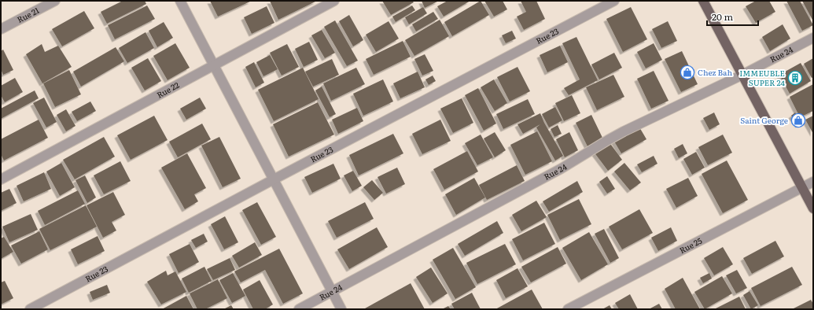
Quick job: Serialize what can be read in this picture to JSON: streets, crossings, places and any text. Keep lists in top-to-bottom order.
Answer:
{
  "streets": {
    "street": [
      "Rue 21",
      "Rue 23",
      "Rue 24",
      "Rue 22",
      "Rue 25"
    ]
  },
  "places": {
    "shop": ["Chez Bah", "Saint George"],
    "building": ["IMMEUBLE SUPER 24"]
  },
  "scale_bar": "20 m"
}
